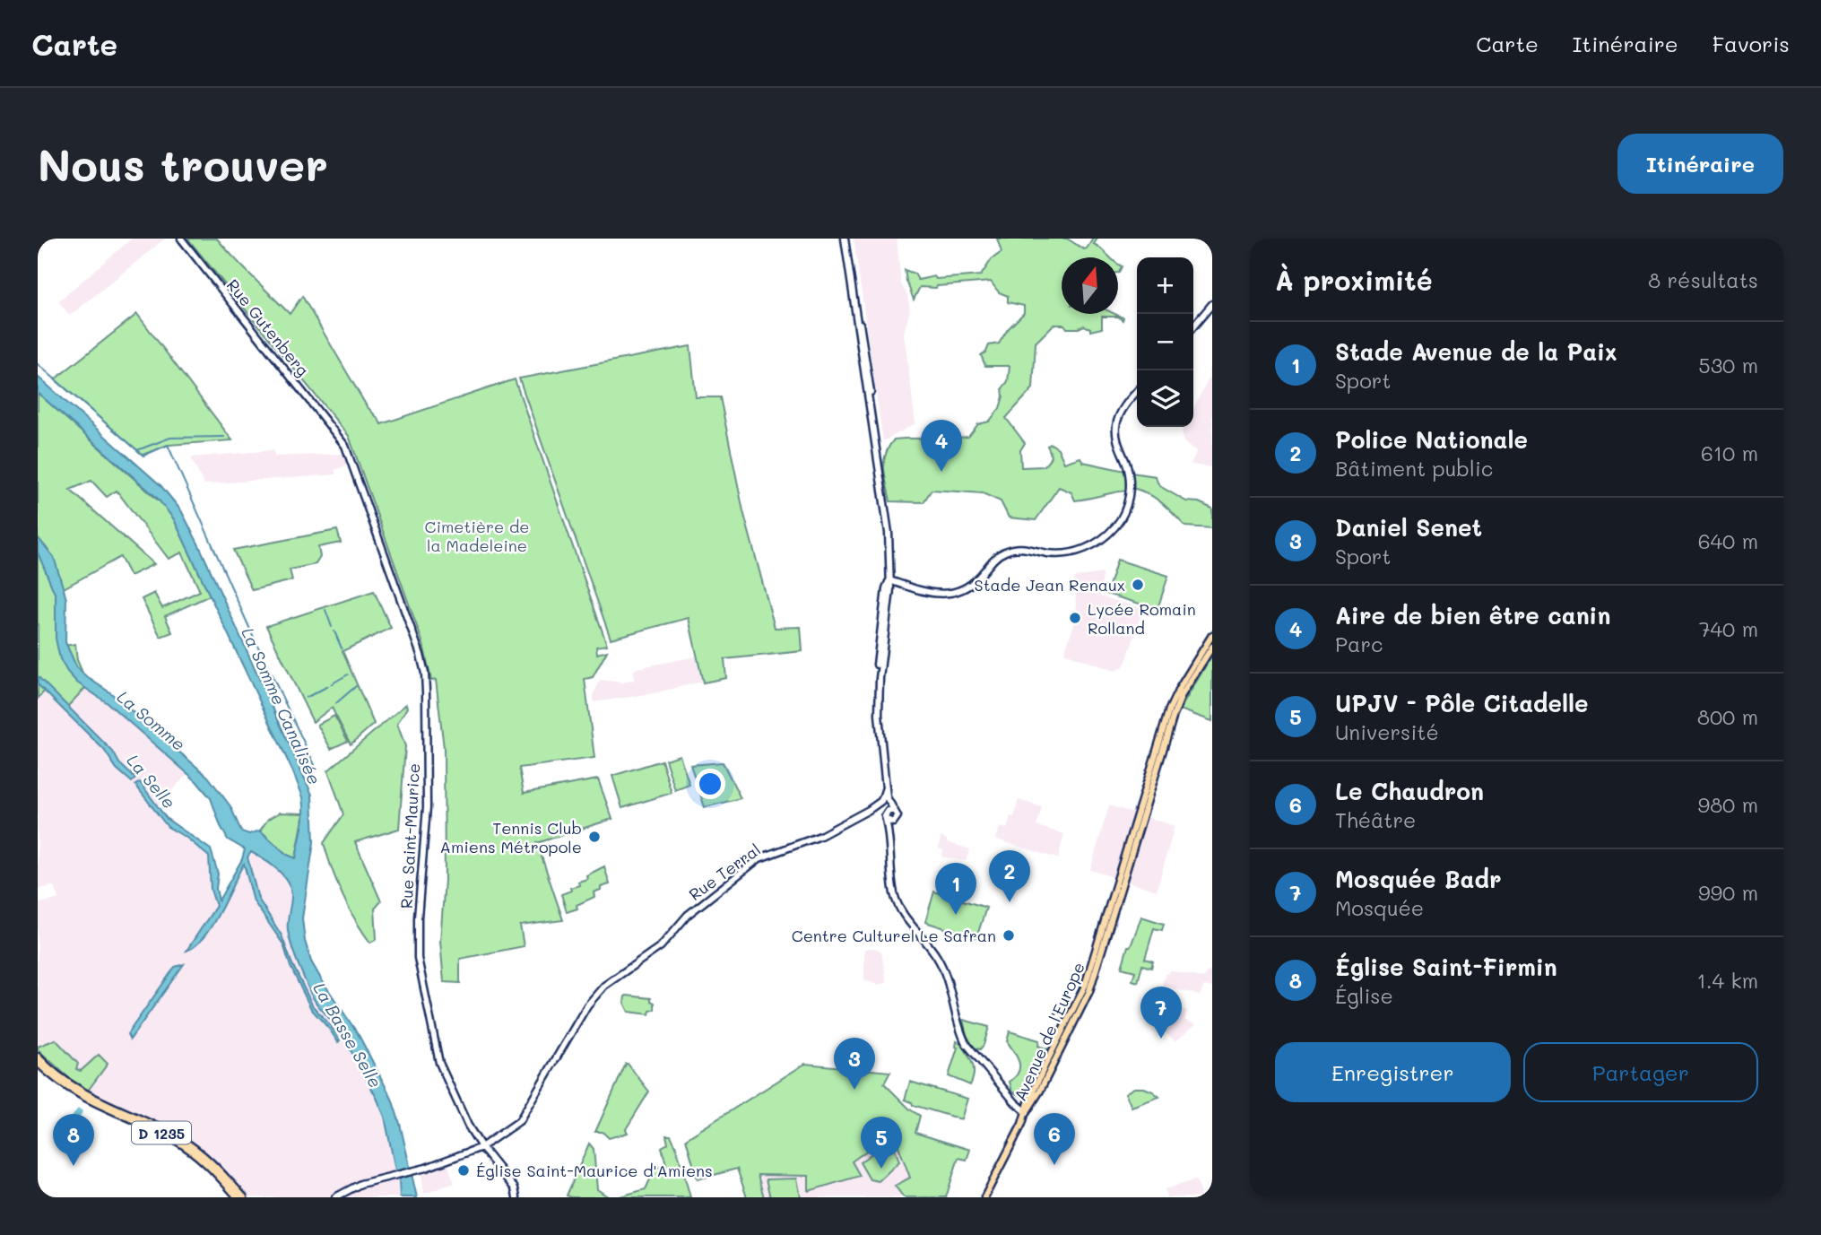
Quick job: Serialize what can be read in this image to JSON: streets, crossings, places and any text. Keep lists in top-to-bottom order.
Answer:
{
  "streets": {
    "main road": ["Avenue de l'Europe", "D 1235"],
    "street": ["Rue Gutenberg", "Rue Saint-Maurice", "Rue Terral"]
  },
  "crossings": [
    ["Rue Gutenberg", "Rue Saint-Maurice"],
    ["Rue Saint-Maurice", "Rue Terral"]
  ],
  "water": [
    "La Somme Canalisée",
    "La Somme",
    "La Selle",
    "La Basse Selle"
  ],
  "parks": ["Cimetière de la Madeleine"],
  "places": [
    "Stade Jean Renaux",
    "Lycée Romain Rolland",
    "Tennis Club Amiens Métropole",
    "Centre Culturel Le Safran",
    "Église Saint-Maurice d'Amiens"
  ],
  "north": "top",
  "page": {
    "header": "Carte",
    "nav": ["Carte", "Itinéraire", "Favoris"],
    "buttons": [
      "Itinéraire",
      ["Enregistrer", "Partager"]
    ],
    "title": "Nous trouver",
    "heading": ["À proximité", "8 résultats"],
    "map_buttons": ["+", "−"],
    "list": [
      {
        "mark": "1",
        "name": "Stade Avenue de la Paix",
        "note": "Sport",
        "value": "530 m"
      },
      {
        "mark": "2",
        "name": "Police Nationale",
        "note": "Bâtiment public",
        "value": "610 m"
      },
      {
        "mark": "3",
        "name": "Daniel Senet",
        "note": "Sport",
        "value": "640 m"
      },
      {
        "mark": "4",
        "name": "Aire de bien être canin",
        "note": "Parc",
        "value": "740 m"
      },
      {
        "mark": "5",
        "name": "UPJV - Pôle Citadelle",
        "note": "Université",
        "value": "800 m"
      },
      {
        "mark": "6",
        "name": "Le Chaudron",
        "note": "Théâtre",
        "value": "980 m"
      },
      {
        "mark": "7",
        "name": "Mosquée Badr",
        "note": "Mosquée",
        "value": "990 m"
      },
      {
        "mark": "8",
        "name": "Église Saint-Firmin",
        "note": "Église",
        "value": "1.4 km"
      }
    ],
    "pins": [
      "4",
      "2",
      "1",
      "7",
      "3",
      "6",
      "8",
      "5"
    ]
  }
}
